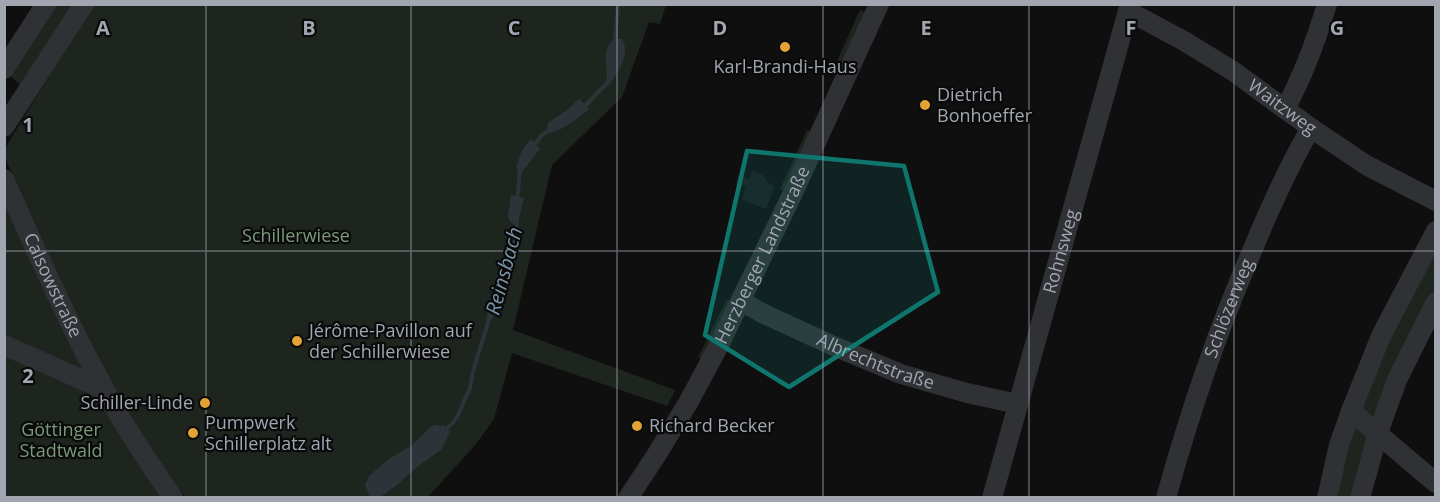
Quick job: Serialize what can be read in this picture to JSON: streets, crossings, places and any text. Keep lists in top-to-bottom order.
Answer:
{
  "streets": {
    "street": [
      "Waitzweg",
      "Rohnsweg",
      "Herzberger Landstraße",
      "Calsowstraße",
      "Schlözerweg",
      "Albrechtstraße"
    ]
  },
  "crossings": [
    ["Waitzweg", "Rohnsweg"],
    ["Waitzweg", "Schlözerweg"],
    ["Rohnsweg", "Albrechtstraße"],
    ["Herzberger Landstraße", "Albrechtstraße"]
  ],
  "water": ["Reinsbach"],
  "parks": ["Schillerwiese", "Göttinger Stadtwald"],
  "places": [
    "Karl-Brandi-Haus",
    "Dietrich Bonhoeffer",
    "Jérôme-Pavillon auf der Schillerwiese",
    "Schiller-Linde",
    "Richard Becker",
    "Pumpwerk Schillerplatz alt"
  ],
  "grid": {
    "columns": [
      "A",
      "B",
      "C",
      "D",
      "E",
      "F",
      "G"
    ],
    "rows": ["1", "2"]
  }
}
